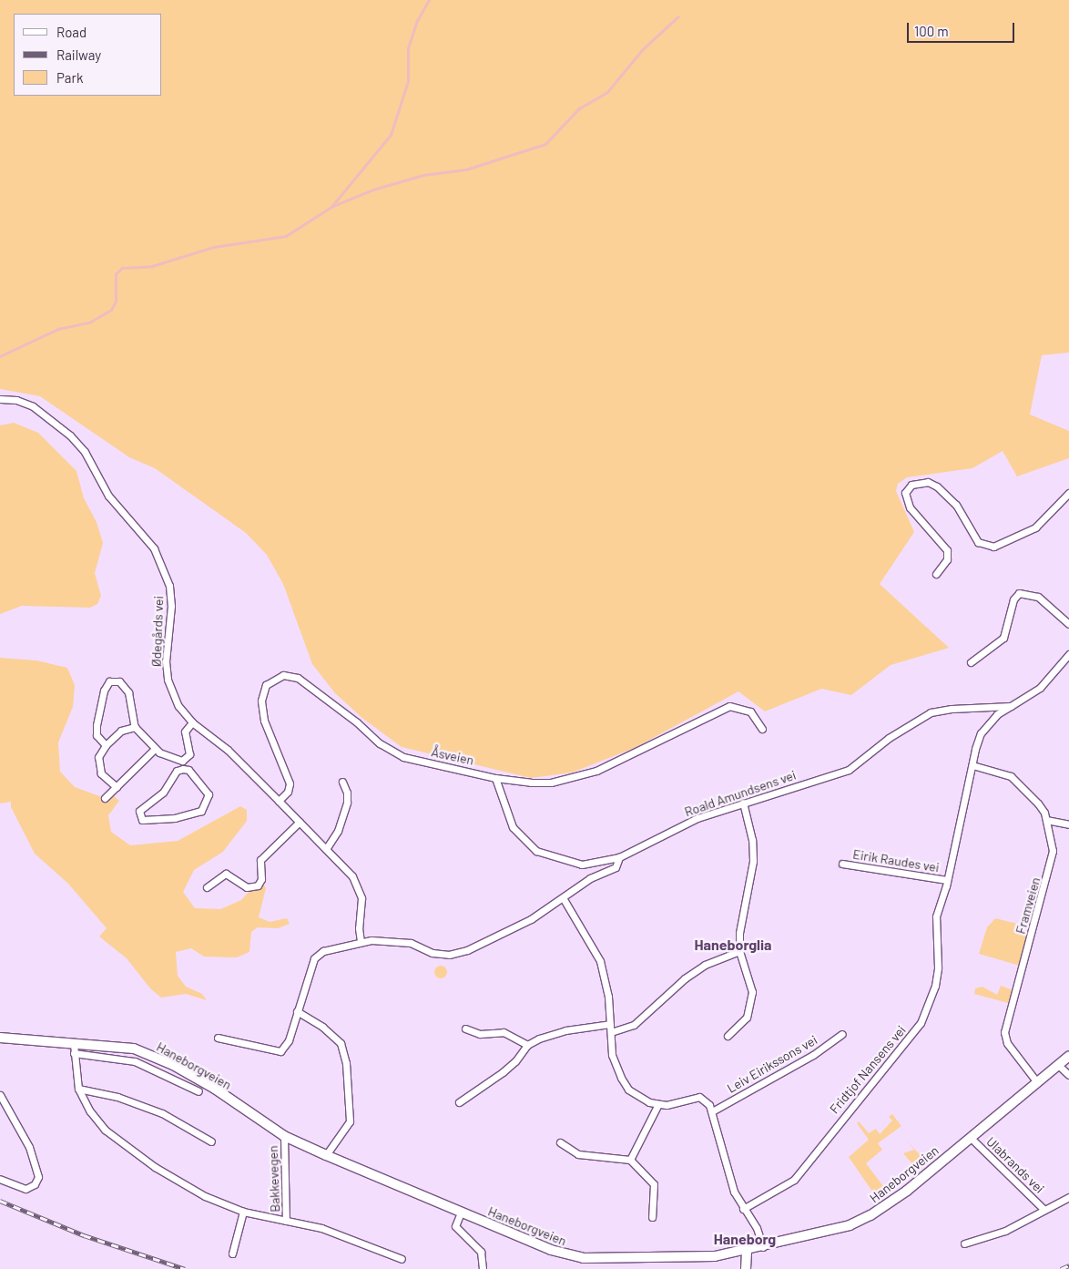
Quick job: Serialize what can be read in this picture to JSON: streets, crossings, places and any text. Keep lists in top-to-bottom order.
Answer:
{
  "streets": {
    "street": [
      "Ødegårds vei",
      "Åsveien",
      "Roald Amundsens vei",
      "Eirik Raudes vei",
      "Framveien",
      "Leiv Eirikssons vei",
      "Haneborgveien",
      "Fridtjof Nansens vei",
      "Ulabrands vei",
      "Bakkevegen"
    ]
  },
  "crossings": [
    ["Ødegårds vei", "Åsveien"],
    ["Ødegårds vei", "Roald Amundsens vei"],
    ["Roald Amundsens vei", "Fridtjof Nansens vei"],
    ["Eirik Raudes vei", "Fridtjof Nansens vei"],
    ["Framveien", "Haneborgveien"],
    ["Framveien", "Fridtjof Nansens vei"],
    ["Haneborgveien", "Ulabrands vei"],
    ["Haneborgveien", "Bakkevegen"]
  ],
  "districts": ["Haneborglia", "Haneborg"],
  "legend": ["Road", "Railway", "Park"],
  "scale_bar": "100 m"
}
